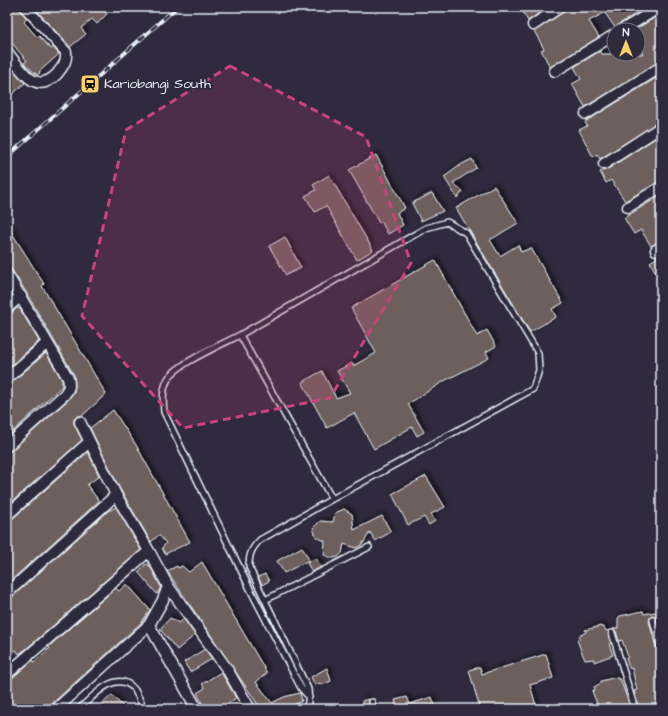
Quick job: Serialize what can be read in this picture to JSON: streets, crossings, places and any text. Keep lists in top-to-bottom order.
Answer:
{
  "places": {
    "station": ["Kariobangi South"]
  },
  "north": "top"
}
